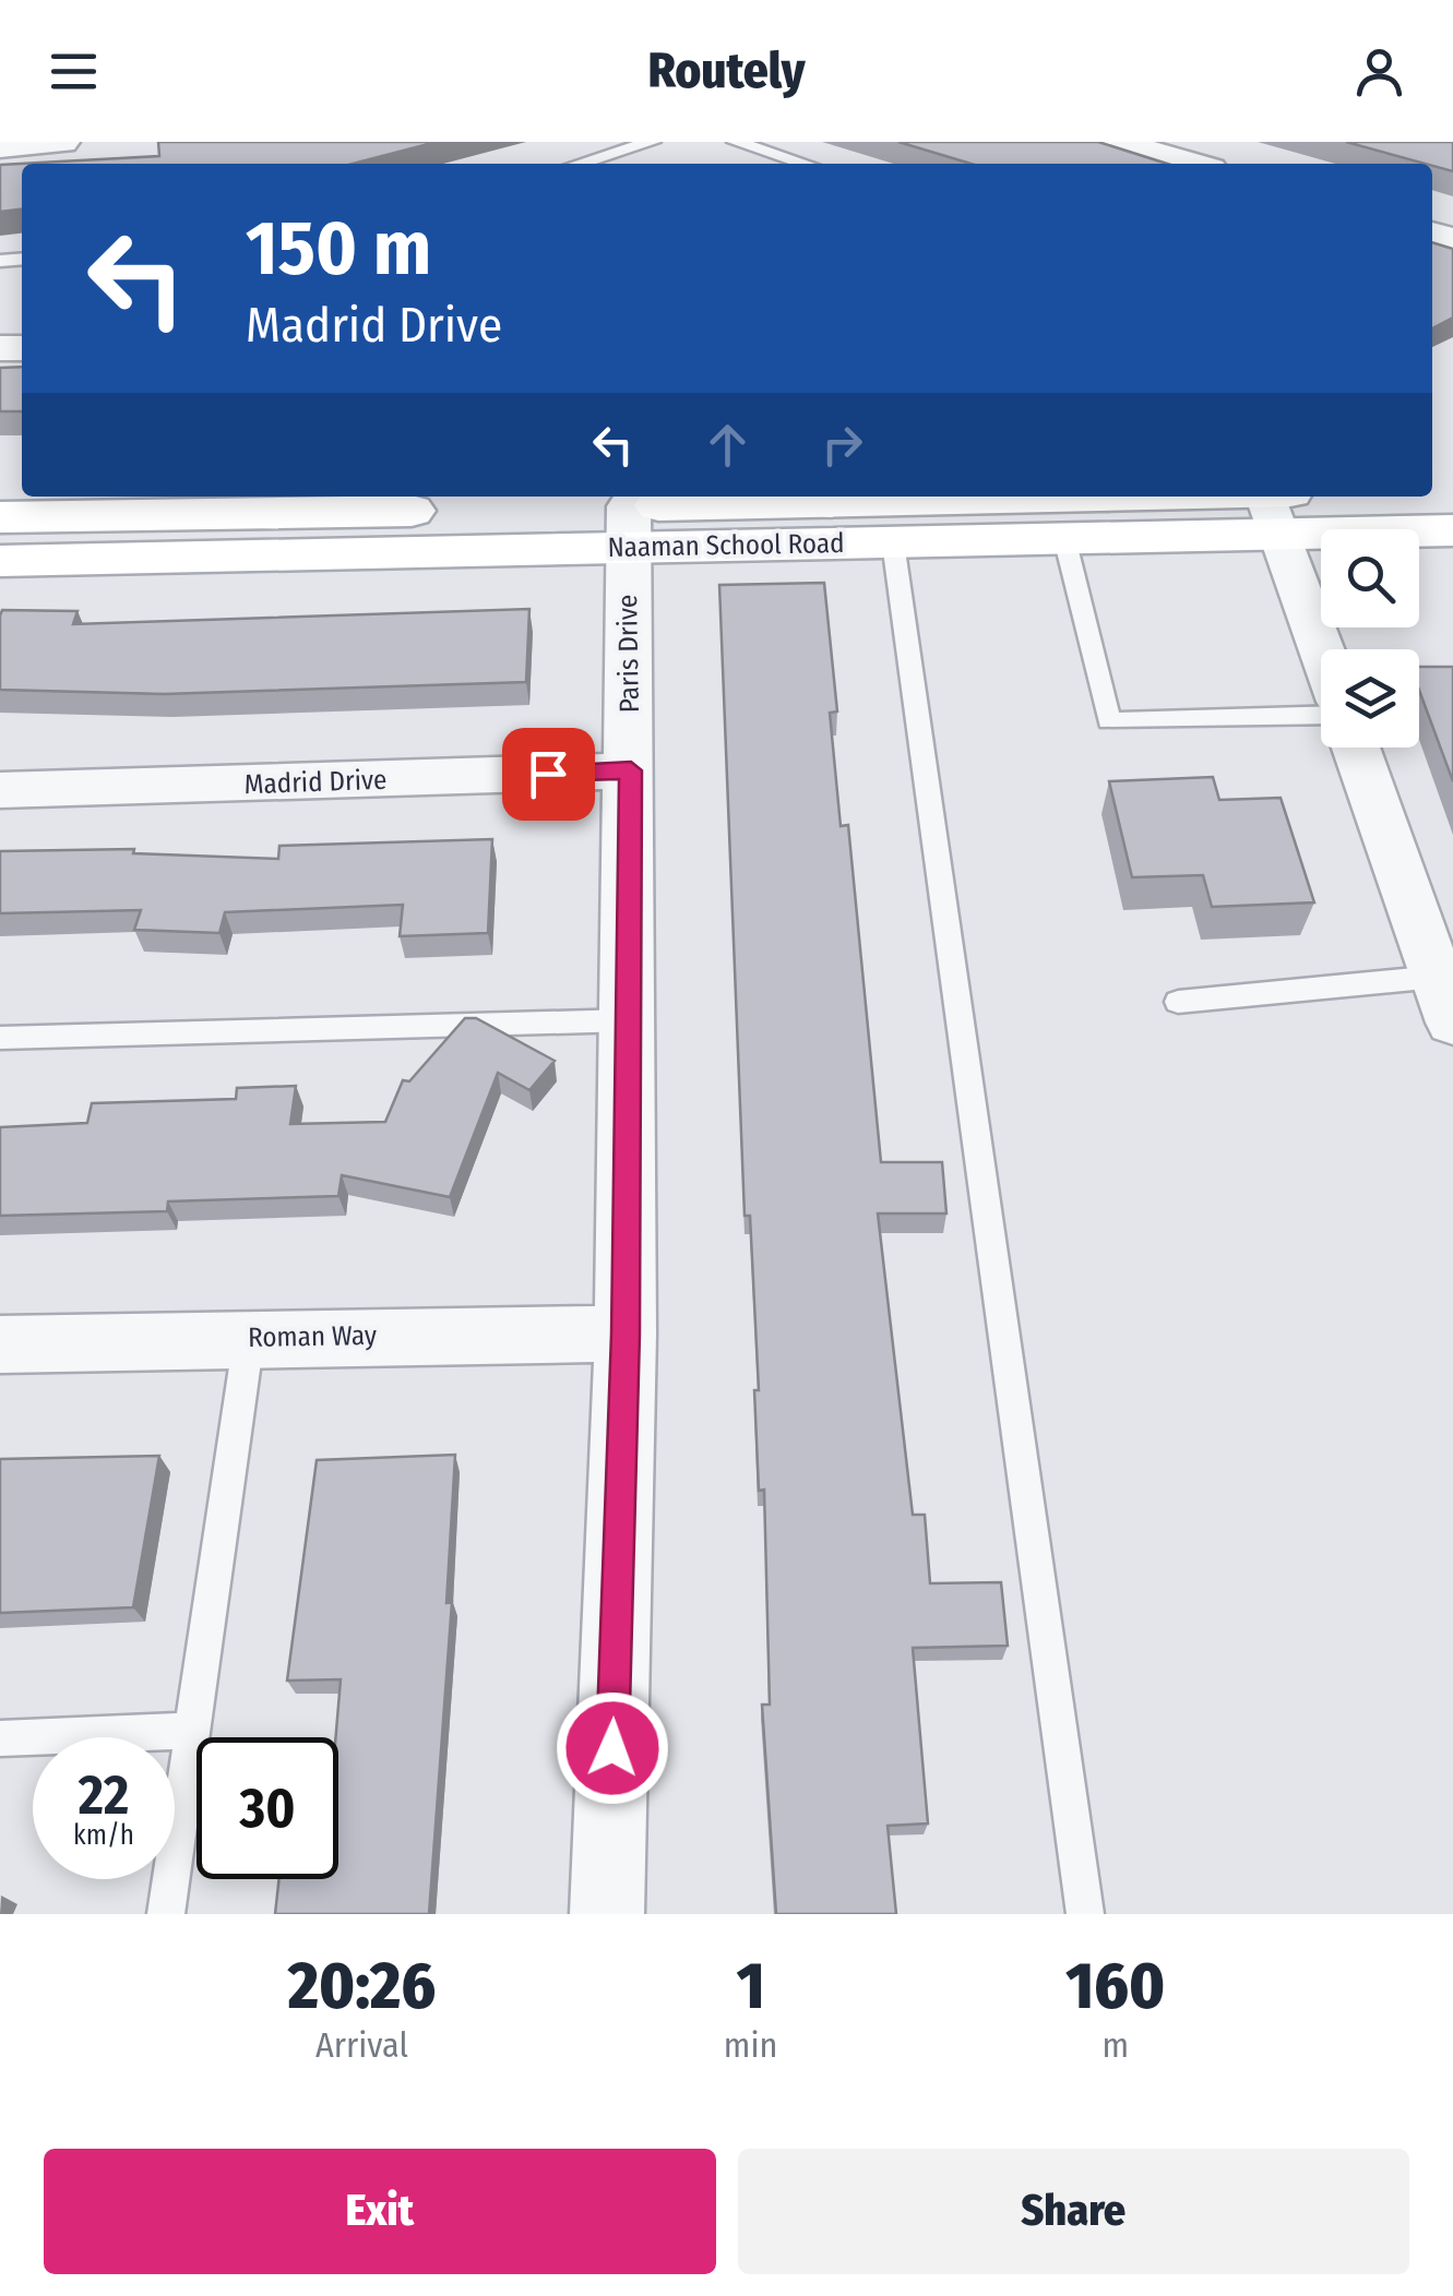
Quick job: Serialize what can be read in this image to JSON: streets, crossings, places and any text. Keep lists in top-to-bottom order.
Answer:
{
  "streets": {
    "main road": ["Naaman School Road"],
    "street": ["Paris Drive", "Madrid Drive", "Roman Way"]
  },
  "crossings": [
    ["Naaman School Road", "Paris Drive"],
    ["Paris Drive", "Madrid Drive"],
    ["Paris Drive", "Roman Way"]
  ],
  "page": {
    "header": "Routely",
    "turn": ["150 m", "Madrid Drive"],
    "speed": "22 km/h",
    "limit": "30",
    "eta": [
      "20:26",
      "Arrival",
      "1",
      "min",
      "160",
      "m"
    ],
    "buttons": ["Exit", "Share"]
  }
}
